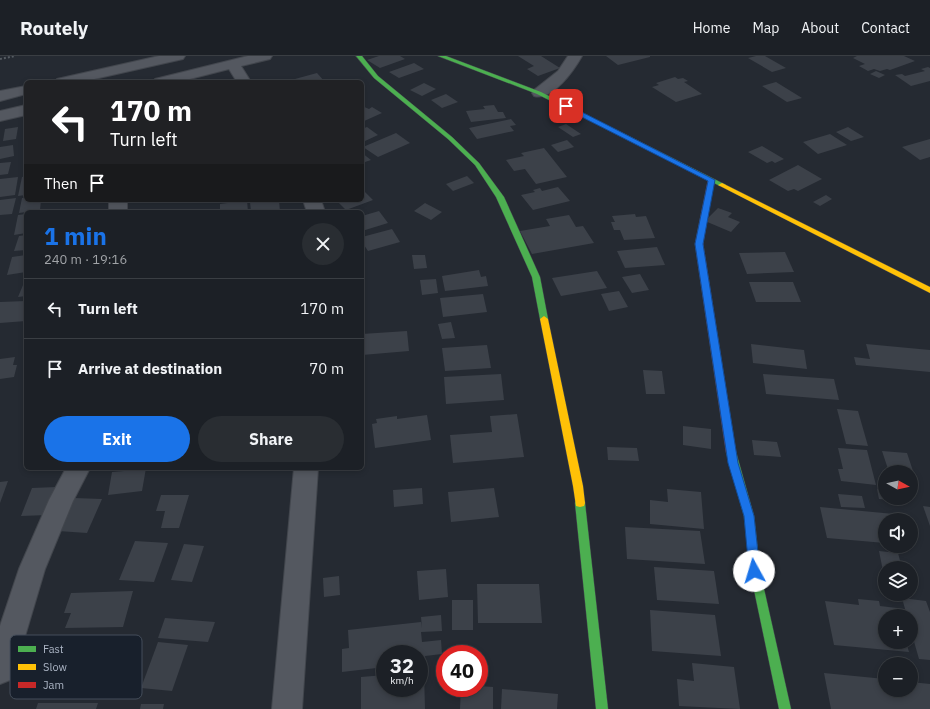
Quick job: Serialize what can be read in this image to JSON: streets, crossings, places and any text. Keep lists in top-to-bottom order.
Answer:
{
  "legend": ["Fast", "Slow", "Jam"],
  "north": "right",
  "page": {
    "header": "Routely",
    "nav": [
      "Home",
      "Map",
      "About",
      "Contact"
    ],
    "turn": ["170 m", "Turn left"],
    "then": "Then",
    "heading": ["1 min", "240 m · 19:16"],
    "list": [
      {
        "name": "Turn left",
        "value": "170 m"
      },
      {
        "name": "Arrive at destination",
        "value": "70 m"
      }
    ],
    "buttons": ["Exit", "Share"],
    "map_buttons": ["+", "−"],
    "speed": "32 km/h",
    "limit": "40"
  }
}
